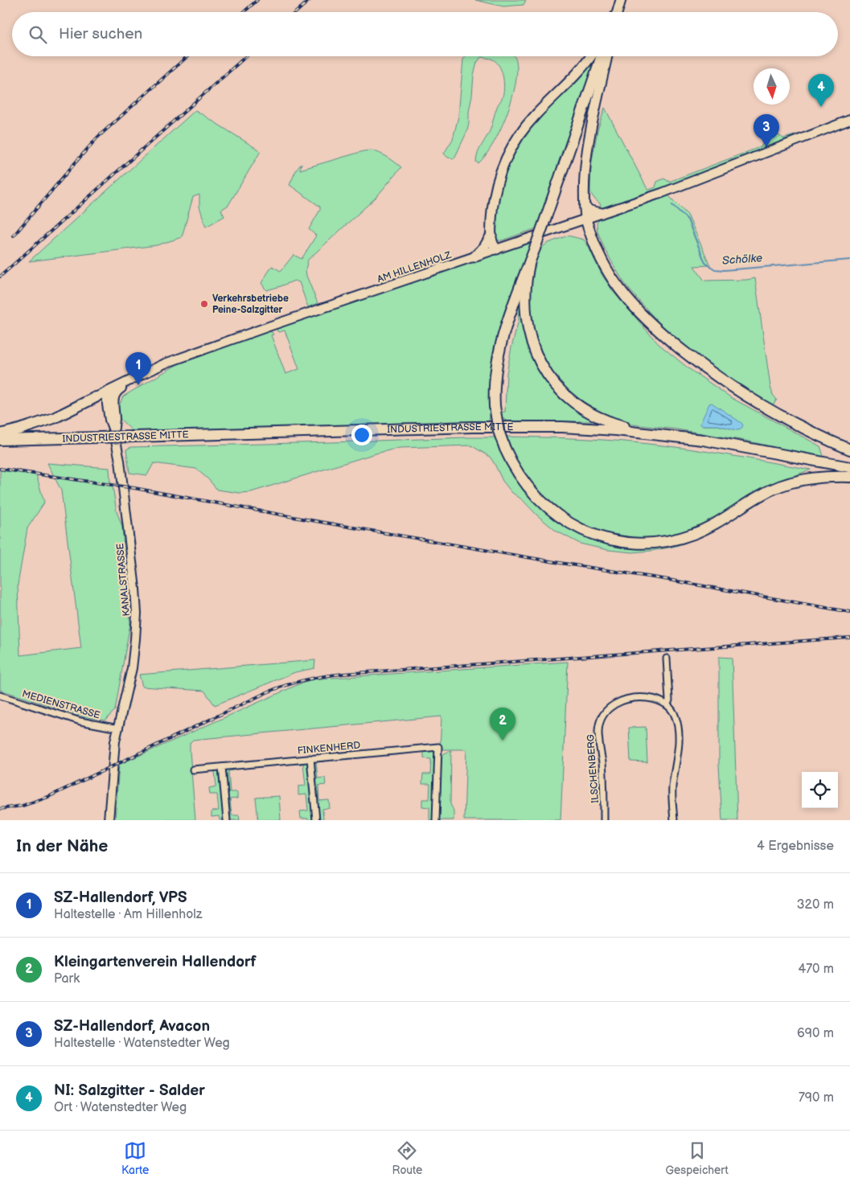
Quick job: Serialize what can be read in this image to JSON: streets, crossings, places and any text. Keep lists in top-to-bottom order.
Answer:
{
  "streets": {
    "highway": ["INDUSTRIESTRASSE MITTE"],
    "street": [
      "AM HILLENHOLZ",
      "KANALSTRASSE",
      "MEDIENSTRASSE",
      "FINKENHERD",
      "ILSCHENBERG"
    ]
  },
  "crossings": [
    ["AM HILLENHOLZ", "KANALSTRASSE"],
    ["KANALSTRASSE", "MEDIENSTRASSE"]
  ],
  "water": ["Schölke"],
  "places": ["Verkehrsbetriebe Peine-Salzgitter"],
  "north": "bottom",
  "page": {
    "search": "Hier suchen",
    "pins": [
      "4",
      "3",
      "1",
      "2"
    ],
    "heading": ["In der Nähe", "4 Ergebnisse"],
    "list": [
      {
        "mark": "1",
        "name": "SZ-Hallendorf, VPS",
        "note": "Haltestelle · Am Hillenholz",
        "value": "320 m"
      },
      {
        "mark": "2",
        "name": "Kleingartenverein Hallendorf",
        "note": "Park",
        "value": "470 m"
      },
      {
        "mark": "3",
        "name": "SZ-Hallendorf, Avacon",
        "note": "Haltestelle · Watenstedter Weg",
        "value": "690 m"
      },
      {
        "mark": "4",
        "name": "NI: Salzgitter - Salder",
        "note": "Ort · Watenstedter Weg",
        "value": "790 m"
      }
    ],
    "nav": ["Karte", "Route", "Gespeichert"]
  }
}
